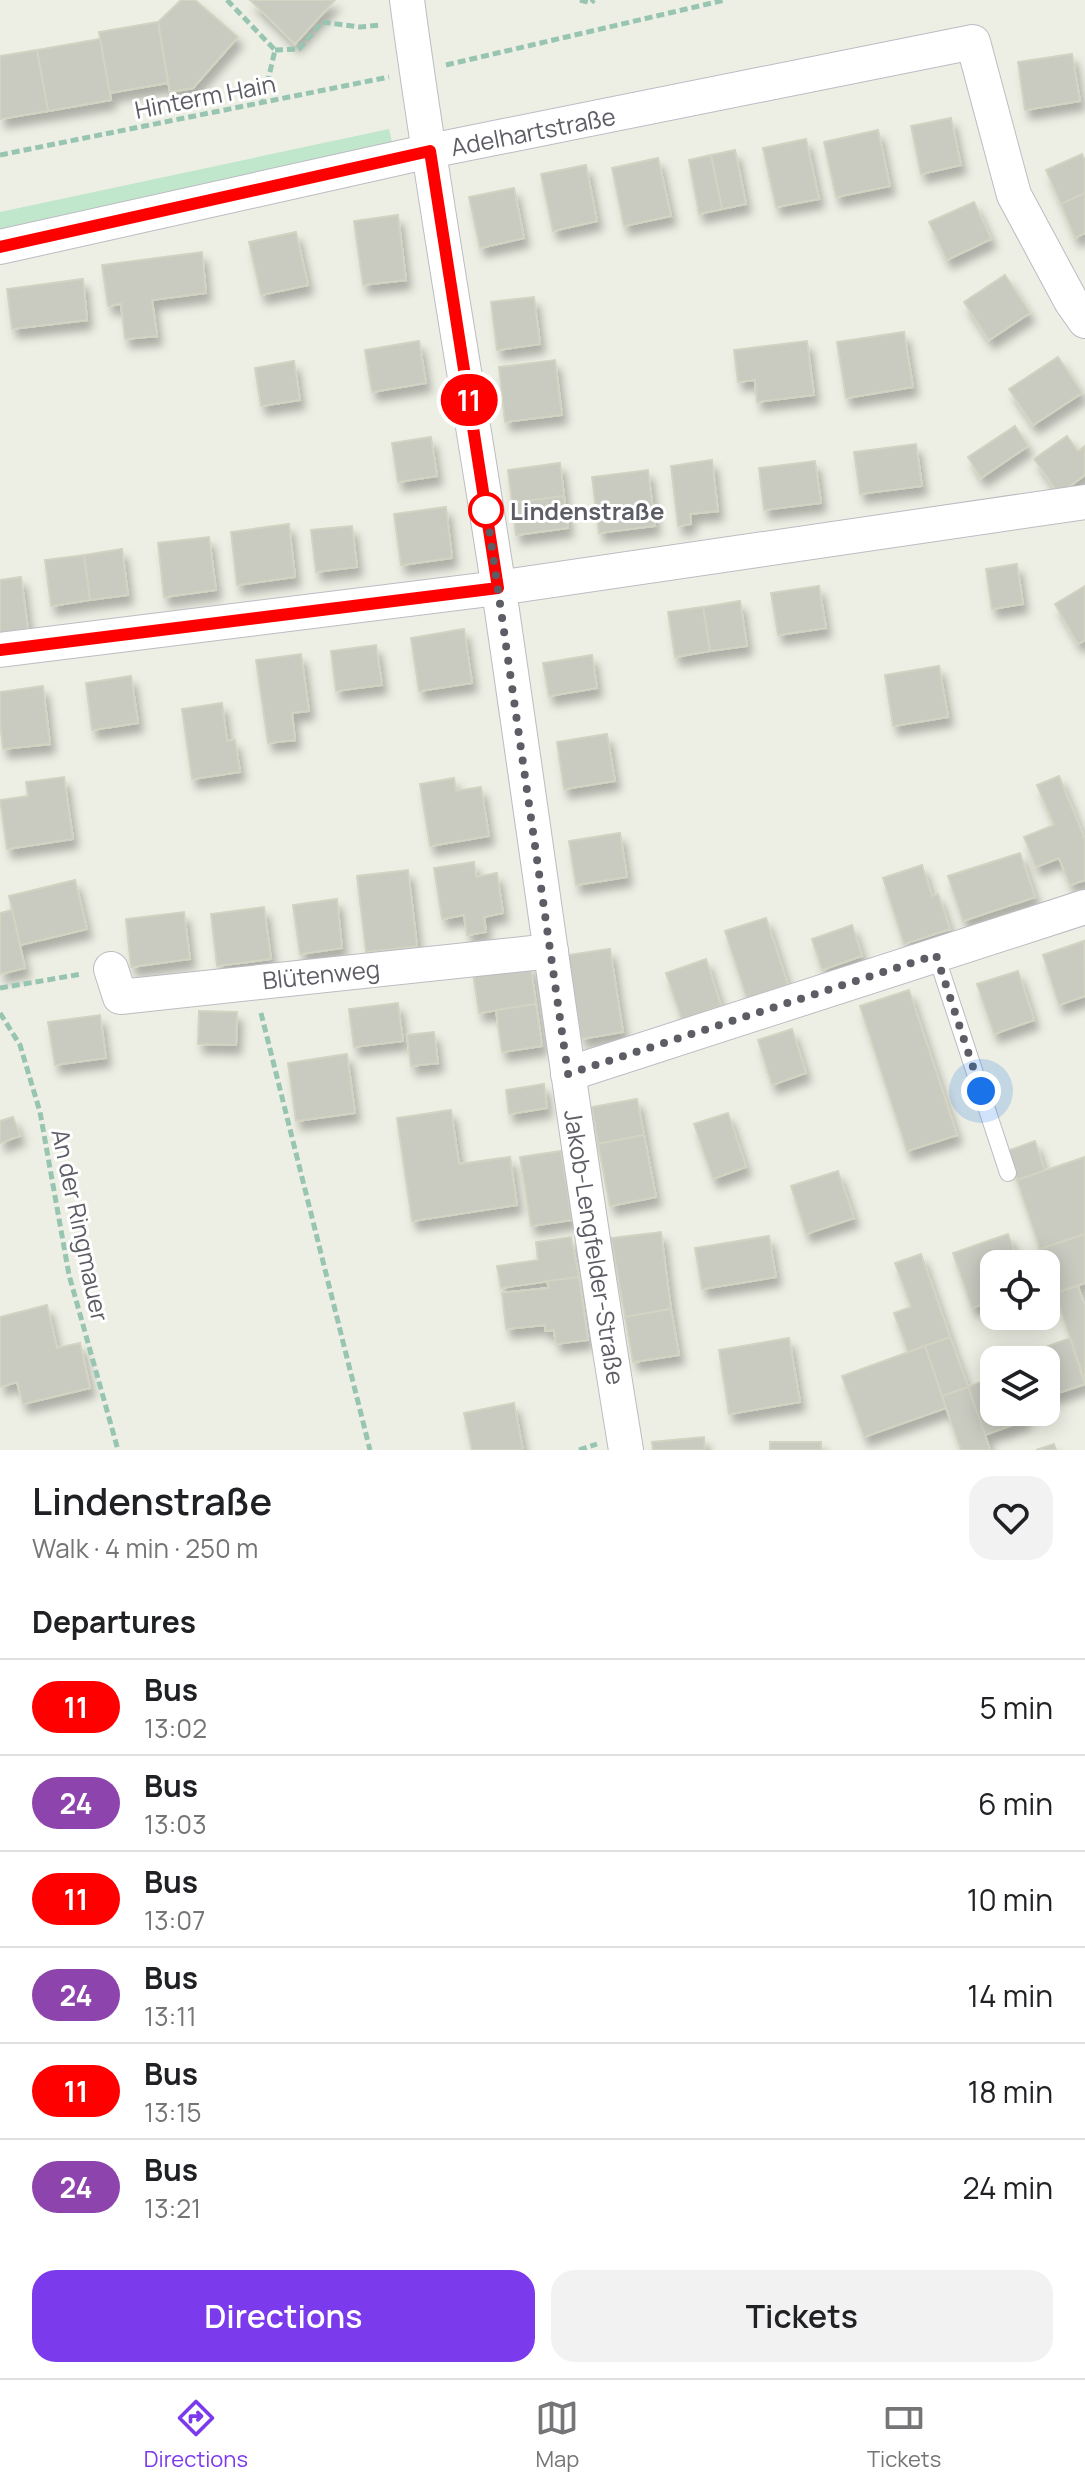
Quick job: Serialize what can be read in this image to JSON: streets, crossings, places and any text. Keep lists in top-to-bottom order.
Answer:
{
  "streets": {
    "street": ["Adelhartstraße", "Blütenweg", "Jakob-Lengfelder-Straße"],
    "path": ["Hinterm Hain", "An der Ringmauer"]
  },
  "crossings": [
    ["Hinterm Hain", "Jakob-Lengfelder-Straße"],
    ["Adelhartstraße", "Jakob-Lengfelder-Straße"],
    ["Blütenweg", "Jakob-Lengfelder-Straße"]
  ],
  "places": ["Lindenstraße"],
  "lines": ["bus line 11"],
  "page": {
    "on_map": "11",
    "heading": [
      ["Lindenstraße", "Walk · 4 min · 250 m"],
      "Departures"
    ],
    "list": [
      {
        "mark": "11",
        "name": "Bus",
        "note": "13:02",
        "value": "5 min"
      },
      {
        "mark": "24",
        "name": "Bus",
        "note": "13:03",
        "value": "6 min"
      },
      {
        "mark": "11",
        "name": "Bus",
        "note": "13:07",
        "value": "10 min"
      },
      {
        "mark": "24",
        "name": "Bus",
        "note": "13:11",
        "value": "14 min"
      },
      {
        "mark": "11",
        "name": "Bus",
        "note": "13:15",
        "value": "18 min"
      },
      {
        "mark": "24",
        "name": "Bus",
        "note": "13:21",
        "value": "24 min"
      }
    ],
    "buttons": ["Directions", "Tickets"],
    "tabs": ["Directions", "Map", "Tickets"]
  }
}
